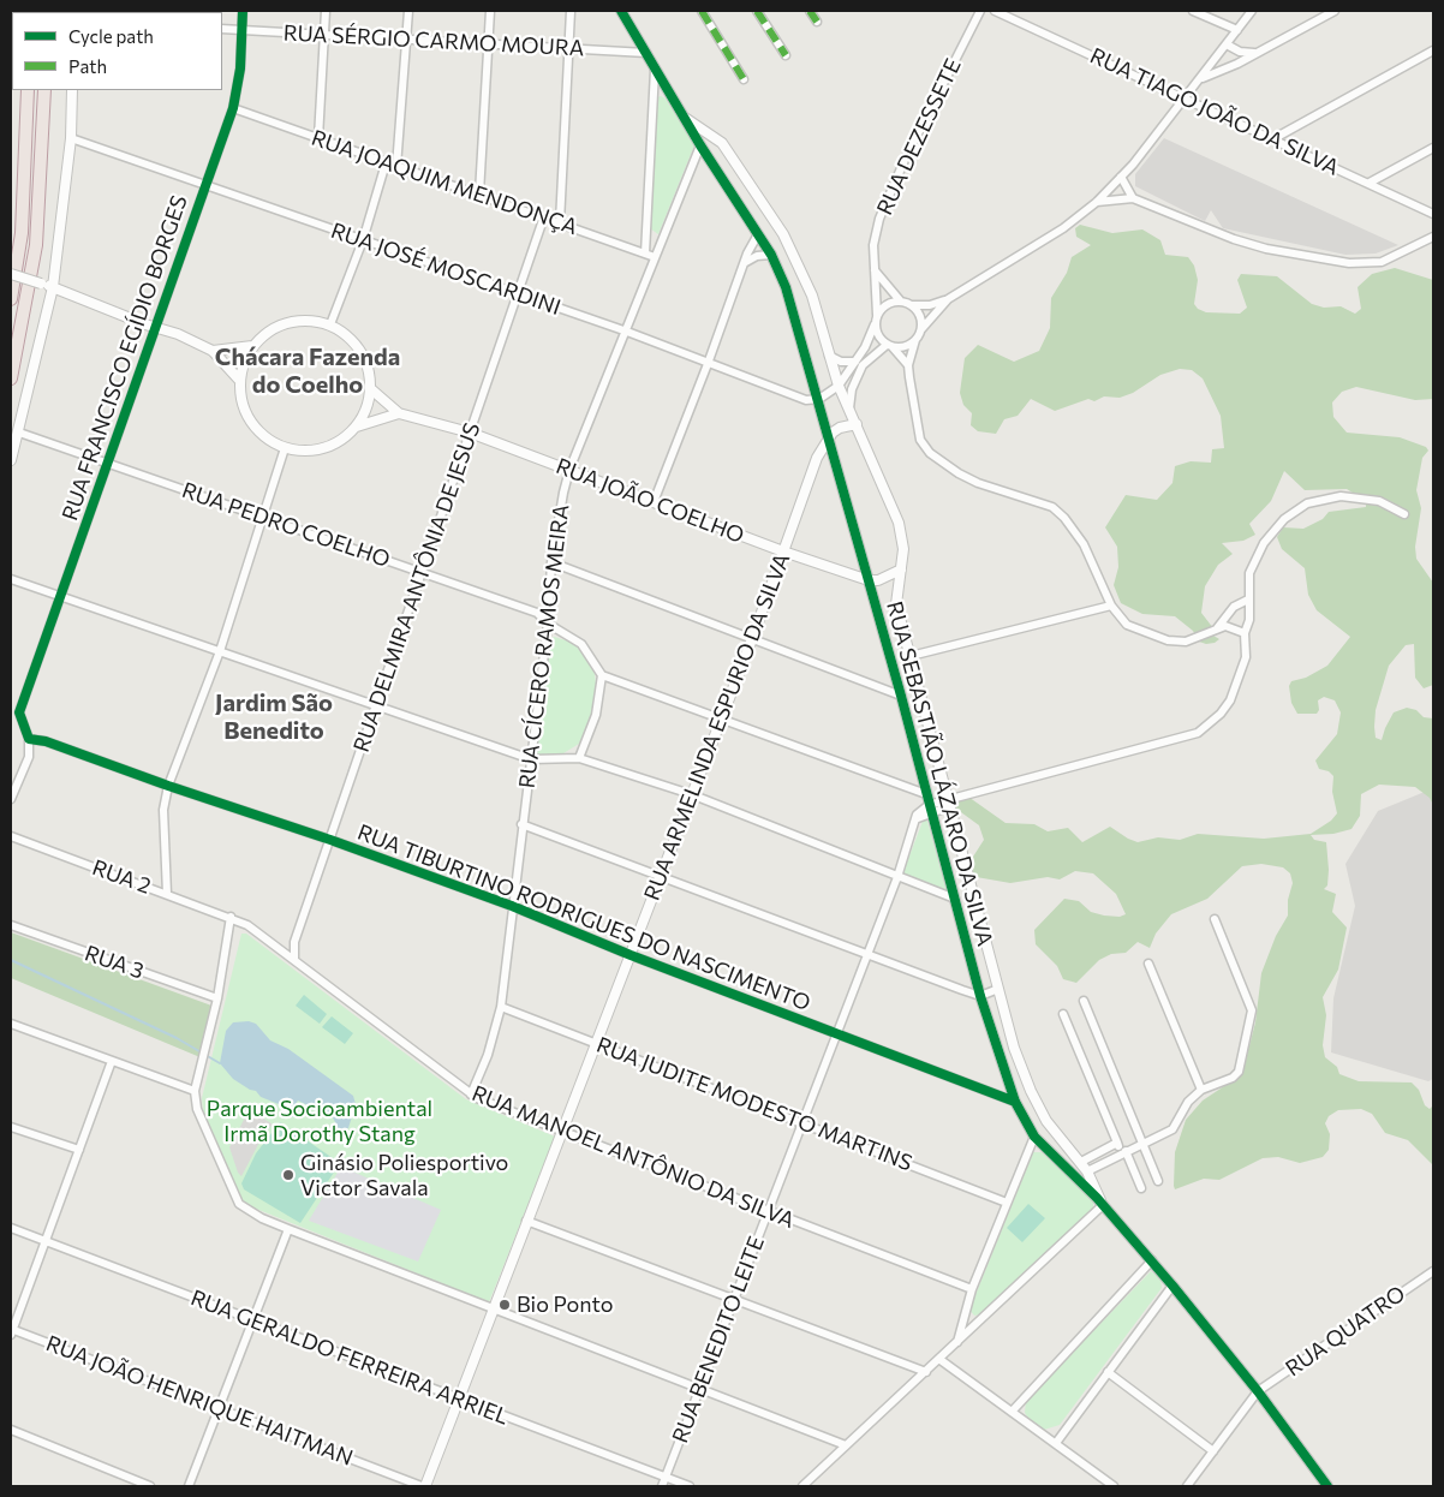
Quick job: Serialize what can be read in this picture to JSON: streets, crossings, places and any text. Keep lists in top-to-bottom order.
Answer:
{
  "streets": {
    "street": [
      "RUA SÉRGIO CARMO MOURA",
      "RUA TIAGO JOÃO DA SILVA",
      "RUA DEZESSETE",
      "RUA JOAQUIM MENDONÇA",
      "RUA JOSÉ MOSCARDINI",
      "RUA FRANCISCO EGÍDIO BORGES",
      "RUA JOÃO COELHO",
      "RUA PEDRO COELHO",
      "RUA DELMIRA ANTÔNIA DE JESUS",
      "RUA CÍCERO RAMOS MEIRA",
      "RUA ARMELINDA ESPURIO DA SILVA",
      "RUA SEBASTIÃO LÁZARO DA SILVA",
      "RUA 2",
      "RUA TIBURTINO RODRIGUES DO NASCIMENTO",
      "RUA 3",
      "RUA JUDITE MODESTO MARTINS",
      "RUA MANOEL ANTÔNIO DA SILVA",
      "RUA QUATRO",
      "RUA BENEDITO LEITE",
      "RUA GERALDO FERREIRA ARRIEL",
      "RUA JOÃO HENRIQUE HAITMAN"
    ]
  },
  "crossings": [
    ["RUA SÉRGIO CARMO MOURA", "RUA FRANCISCO EGÍDIO BORGES"],
    ["RUA SÉRGIO CARMO MOURA", "RUA SEBASTIÃO LÁZARO DA SILVA"],
    ["RUA JOAQUIM MENDONÇA", "RUA FRANCISCO EGÍDIO BORGES"],
    ["RUA JOAQUIM MENDONÇA", "RUA DELMIRA ANTÔNIA DE JESUS"],
    ["RUA JOAQUIM MENDONÇA", "RUA CÍCERO RAMOS MEIRA"],
    ["RUA JOSÉ MOSCARDINI", "RUA FRANCISCO EGÍDIO BORGES"],
    ["RUA JOSÉ MOSCARDINI", "RUA DELMIRA ANTÔNIA DE JESUS"],
    ["RUA JOSÉ MOSCARDINI", "RUA CÍCERO RAMOS MEIRA"],
    ["RUA JOSÉ MOSCARDINI", "RUA SEBASTIÃO LÁZARO DA SILVA"],
    ["RUA FRANCISCO EGÍDIO BORGES", "RUA PEDRO COELHO"],
    ["RUA FRANCISCO EGÍDIO BORGES", "RUA TIBURTINO RODRIGUES DO NASCIMENTO"],
    ["RUA JOÃO COELHO", "RUA DELMIRA ANTÔNIA DE JESUS"],
    ["RUA JOÃO COELHO", "RUA CÍCERO RAMOS MEIRA"],
    ["RUA JOÃO COELHO", "RUA ARMELINDA ESPURIO DA SILVA"],
    ["RUA JOÃO COELHO", "RUA SEBASTIÃO LÁZARO DA SILVA"],
    ["RUA PEDRO COELHO", "RUA DELMIRA ANTÔNIA DE JESUS"],
    ["RUA PEDRO COELHO", "RUA CÍCERO RAMOS MEIRA"],
    ["RUA DELMIRA ANTÔNIA DE JESUS", "RUA TIBURTINO RODRIGUES DO NASCIMENTO"],
    ["RUA DELMIRA ANTÔNIA DE JESUS", "RUA MANOEL ANTÔNIO DA SILVA"],
    ["RUA CÍCERO RAMOS MEIRA", "RUA SEBASTIÃO LÁZARO DA SILVA"],
    ["RUA CÍCERO RAMOS MEIRA", "RUA TIBURTINO RODRIGUES DO NASCIMENTO"],
    ["RUA CÍCERO RAMOS MEIRA", "RUA JUDITE MODESTO MARTINS"],
    ["RUA CÍCERO RAMOS MEIRA", "RUA MANOEL ANTÔNIO DA SILVA"],
    ["RUA ARMELINDA ESPURIO DA SILVA", "RUA SEBASTIÃO LÁZARO DA SILVA"],
    ["RUA ARMELINDA ESPURIO DA SILVA", "RUA TIBURTINO RODRIGUES DO NASCIMENTO"],
    ["RUA ARMELINDA ESPURIO DA SILVA", "RUA JUDITE MODESTO MARTINS"],
    ["RUA ARMELINDA ESPURIO DA SILVA", "RUA MANOEL ANTÔNIO DA SILVA"],
    ["RUA ARMELINDA ESPURIO DA SILVA", "RUA GERALDO FERREIRA ARRIEL"],
    ["RUA ARMELINDA ESPURIO DA SILVA", "RUA JOÃO HENRIQUE HAITMAN"],
    ["RUA SEBASTIÃO LÁZARO DA SILVA", "RUA TIBURTINO RODRIGUES DO NASCIMENTO"],
    ["RUA SEBASTIÃO LÁZARO DA SILVA", "RUA QUATRO"],
    ["RUA SEBASTIÃO LÁZARO DA SILVA", "RUA BENEDITO LEITE"],
    ["RUA 2", "RUA MANOEL ANTÔNIO DA SILVA"],
    ["RUA TIBURTINO RODRIGUES DO NASCIMENTO", "RUA BENEDITO LEITE"],
    ["RUA JUDITE MODESTO MARTINS", "RUA BENEDITO LEITE"],
    ["RUA MANOEL ANTÔNIO DA SILVA", "RUA BENEDITO LEITE"],
    ["RUA BENEDITO LEITE", "RUA GERALDO FERREIRA ARRIEL"]
  ],
  "districts": ["Chácara Fazenda do Coelho", "Jardim São Benedito"],
  "parks": ["Parque Socioambiental Irmã Dorothy Stang"],
  "places": ["Ginásio Poliesportivo Victor Savala", "Bio Ponto"],
  "legend": ["Cycle path", "Path"]
}
